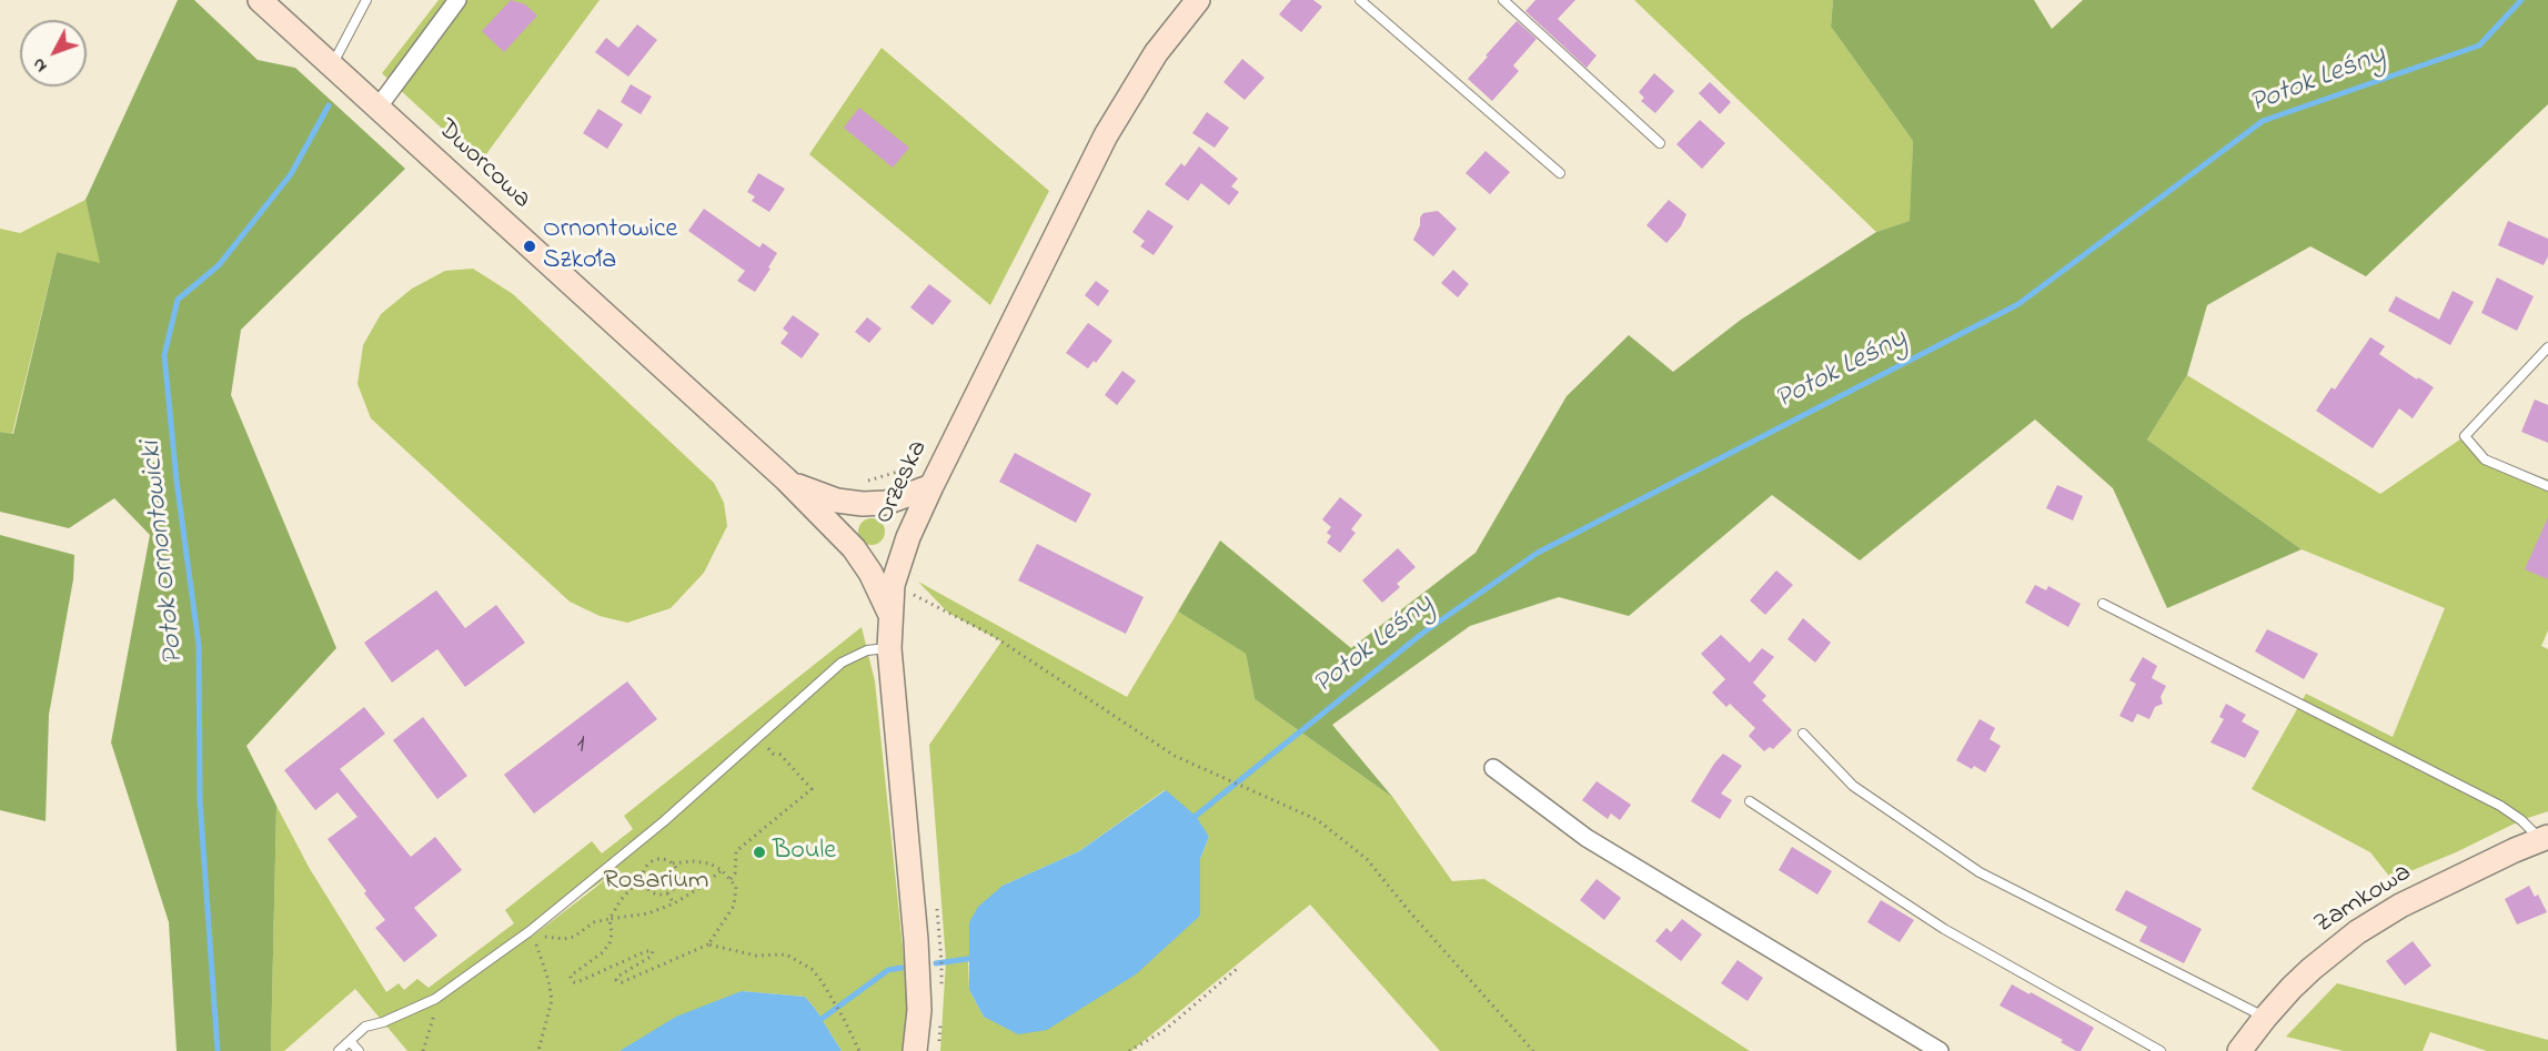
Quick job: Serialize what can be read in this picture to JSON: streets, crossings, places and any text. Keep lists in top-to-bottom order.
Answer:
{
  "streets": {
    "street": ["Dworcowa", "Orzeska", "Zamkowa"]
  },
  "crossings": [
    ["Dworcowa", "Orzeska"]
  ],
  "water": ["Potok Leśny", "Potok Ornontowicki"],
  "parks": ["Rosarium"],
  "places": ["Ornontowice Szkoła", "Boule"],
  "house_numbers": ["1"],
  "north": "bottom left"
}
